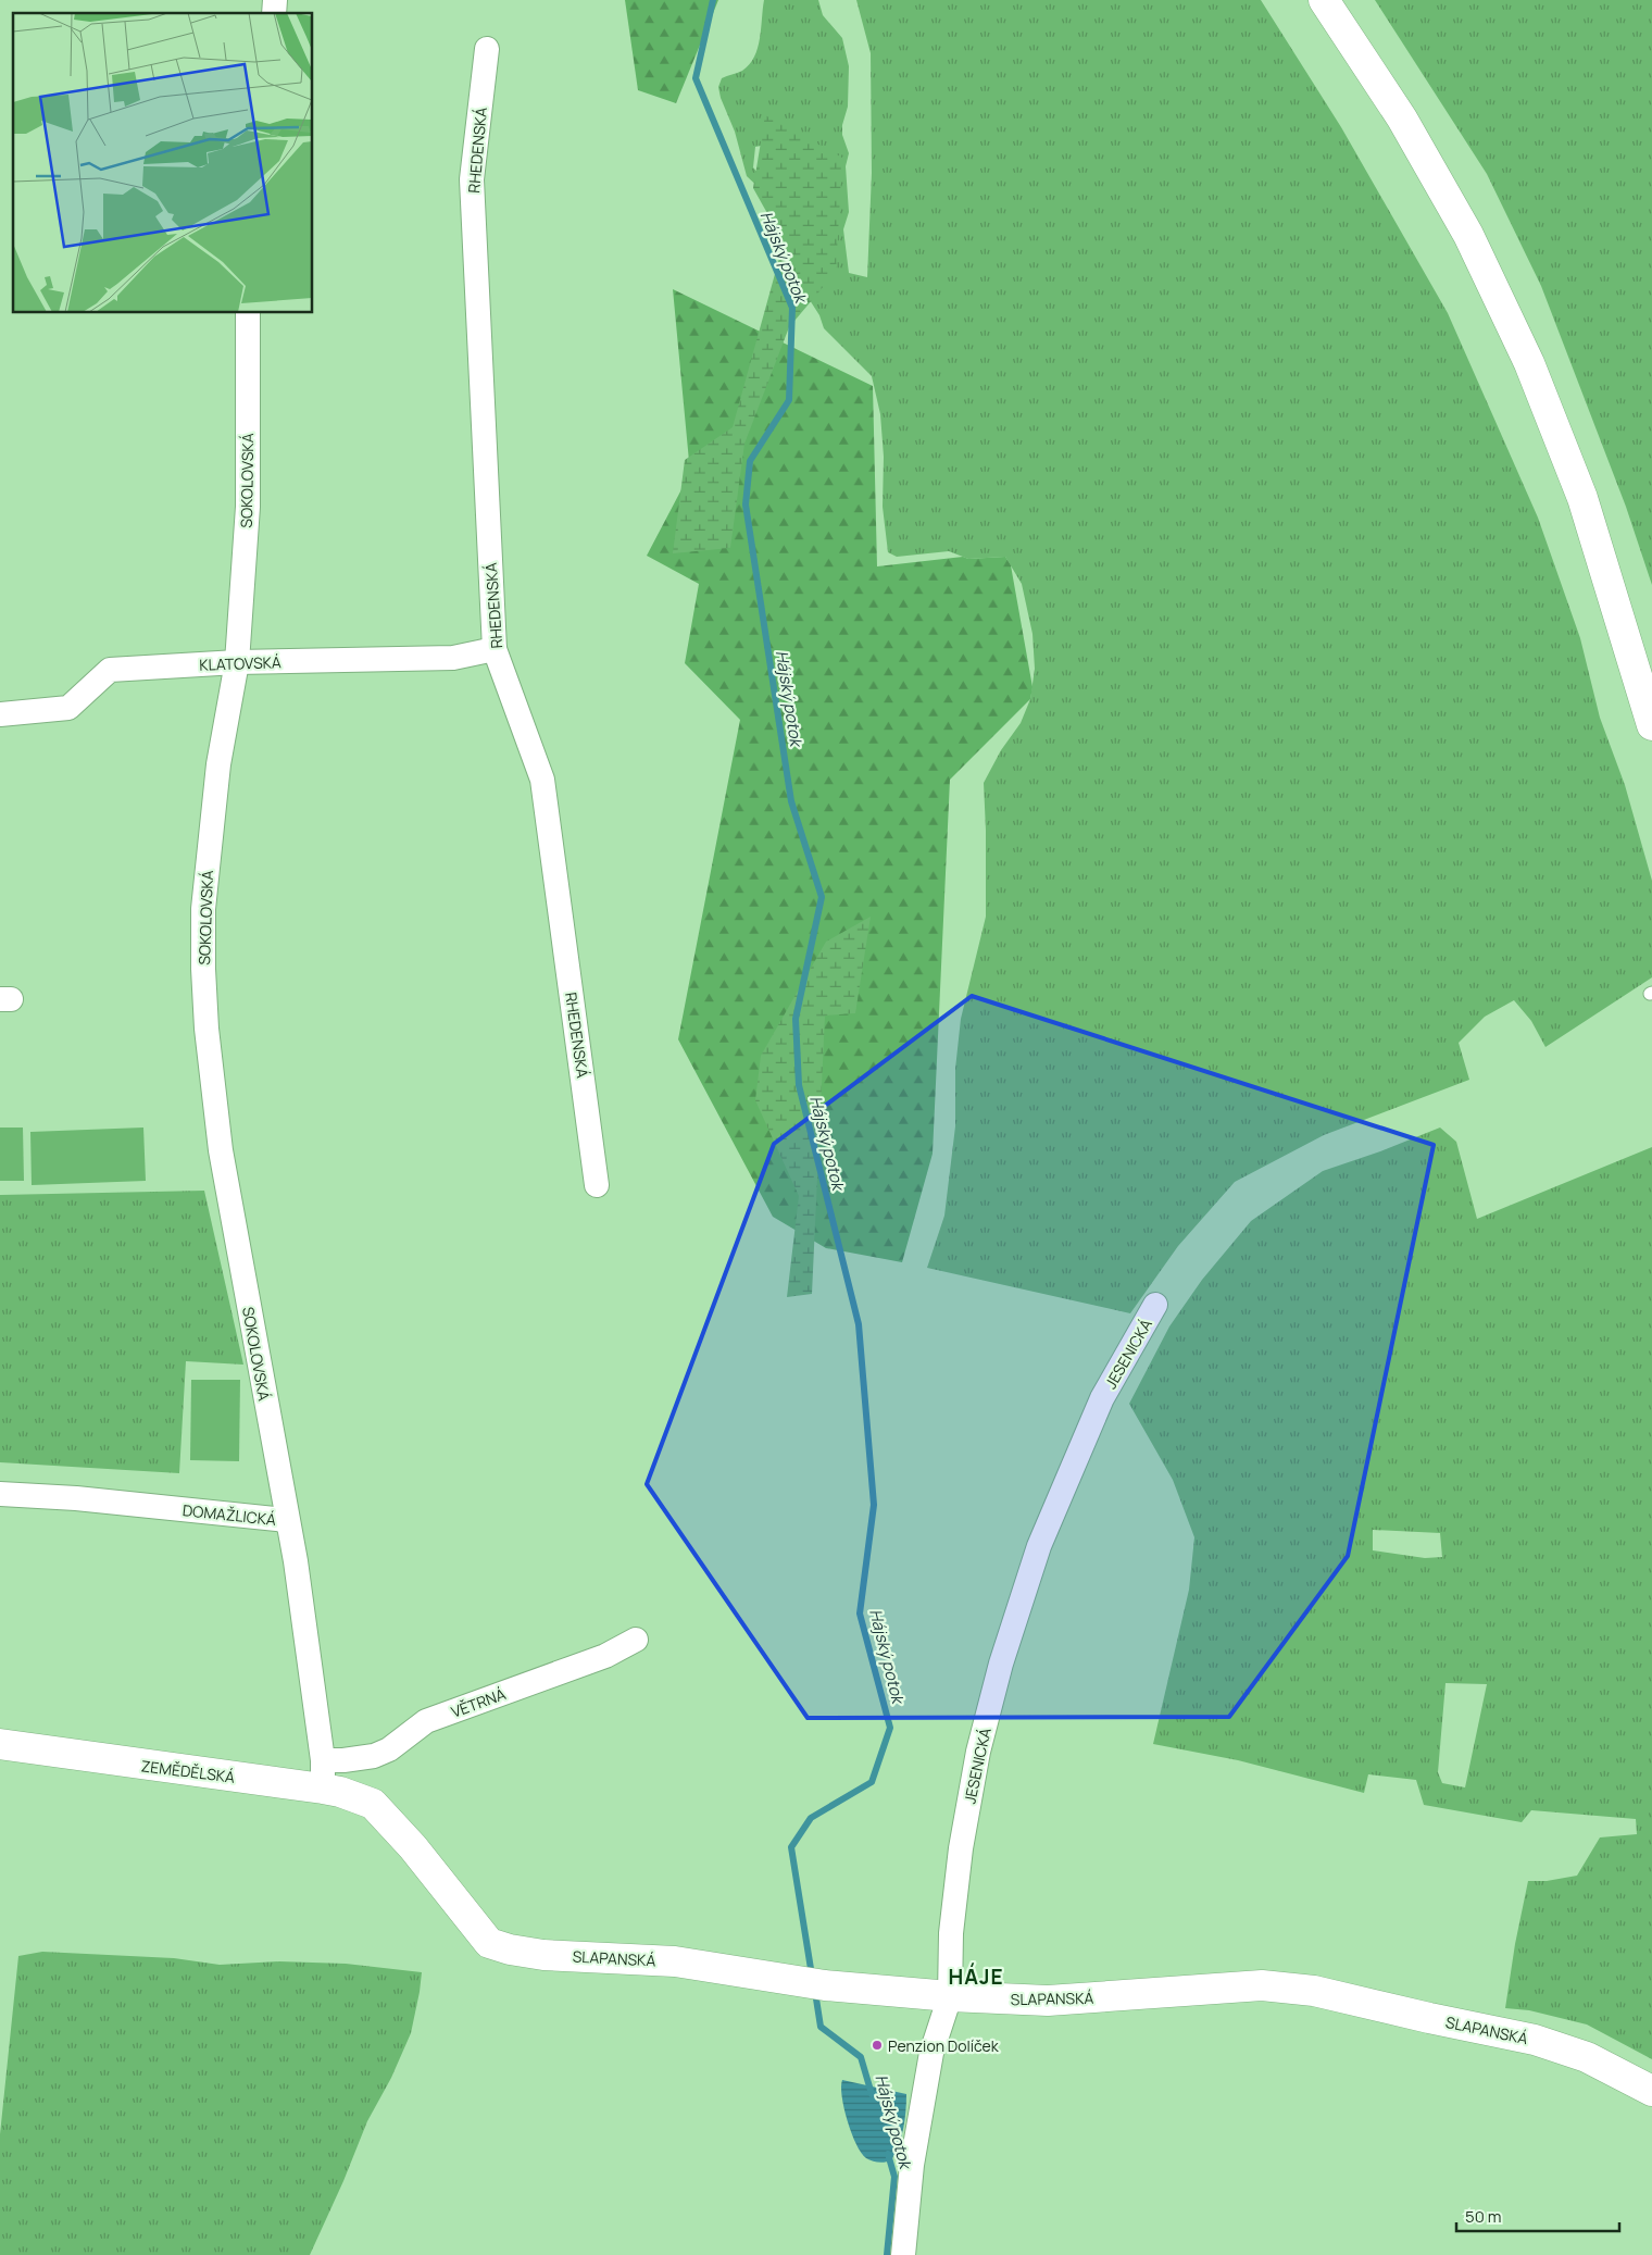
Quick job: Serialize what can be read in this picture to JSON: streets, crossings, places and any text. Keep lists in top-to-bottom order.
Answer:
{
  "streets": {
    "street": [
      "RHEDENSKÁ",
      "SOKOLOVSKÁ",
      "KLATOVSKÁ",
      "JESENICKÁ",
      "DOMAŽLICKÁ",
      "VĚTRNÁ",
      "ZEMĚDĚLSKÁ",
      "SLAPANSKÁ"
    ]
  },
  "crossings": [
    ["RHEDENSKÁ", "KLATOVSKÁ"],
    ["SOKOLOVSKÁ", "KLATOVSKÁ"],
    ["SOKOLOVSKÁ", "DOMAŽLICKÁ"],
    ["JESENICKÁ", "SLAPANSKÁ"],
    ["DOMAŽLICKÁ", "VĚTRNÁ"],
    ["DOMAŽLICKÁ", "ZEMĚDĚLSKÁ"],
    ["VĚTRNÁ", "ZEMĚDĚLSKÁ"],
    ["ZEMĚDĚLSKÁ", "SLAPANSKÁ"]
  ],
  "districts": ["HÁJE"],
  "water": ["Hájský potok"],
  "places": ["Penzion Dolíček"],
  "scale_bar": "50 m"
}
